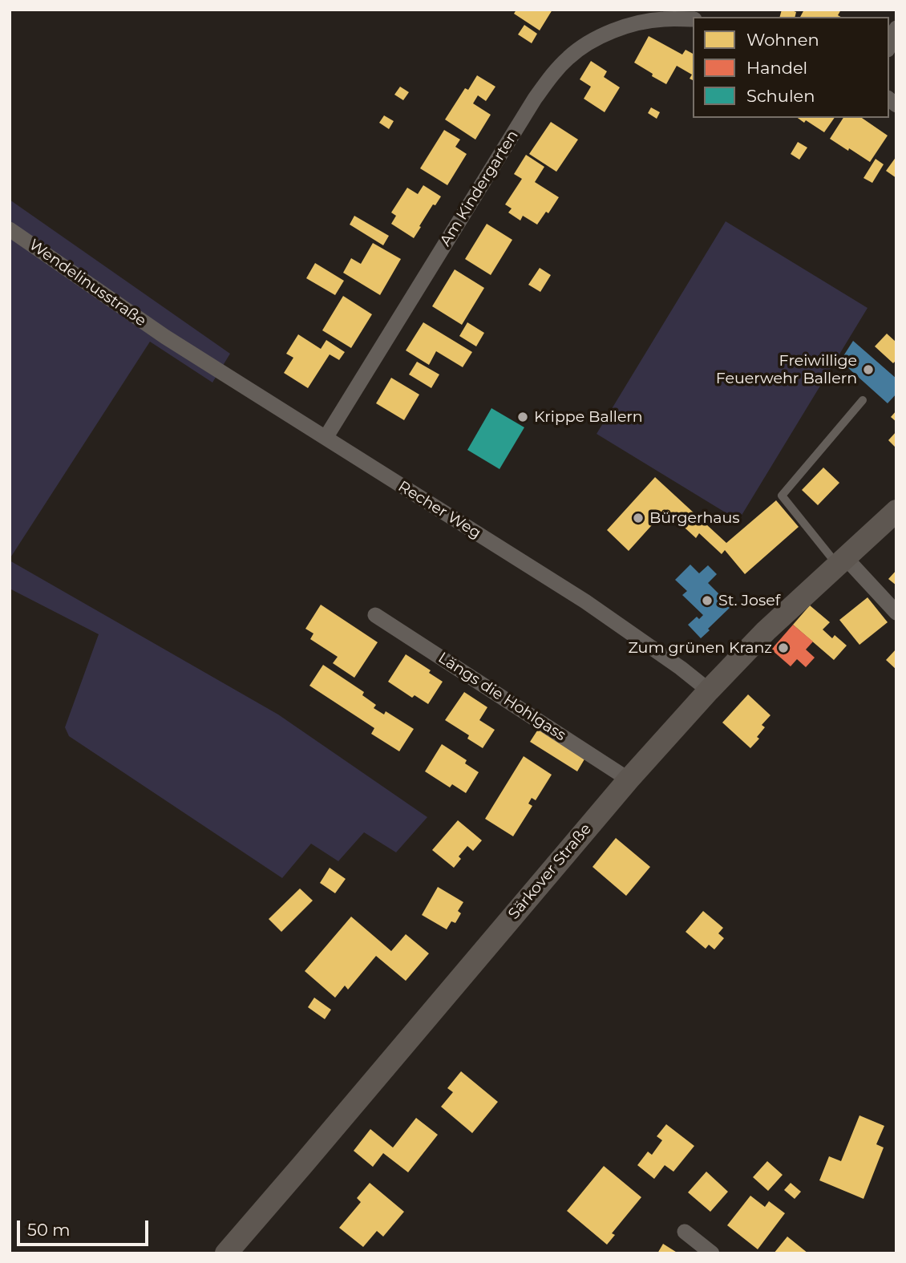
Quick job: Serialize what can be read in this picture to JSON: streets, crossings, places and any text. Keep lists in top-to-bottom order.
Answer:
{
  "streets": {
    "main road": ["Särkover Straße"],
    "street": [
      "Am Kindergarten",
      "Wendelinusstraße",
      "Recher Weg",
      "Längs die Hohlgass"
    ]
  },
  "crossings": [
    ["Am Kindergarten", "Recher Weg"],
    ["Wendelinusstraße", "Recher Weg"],
    ["Recher Weg", "Särkover Straße"],
    ["Längs die Hohlgass", "Särkover Straße"]
  ],
  "places": [
    "Freiwillige Feuerwehr Ballern",
    "Krippe Ballern",
    "Bürgerhaus",
    "St. Josef",
    "Zum grünen Kranz"
  ],
  "legend": ["Wohnen", "Handel", "Schulen"],
  "scale_bar": "50 m"
}
